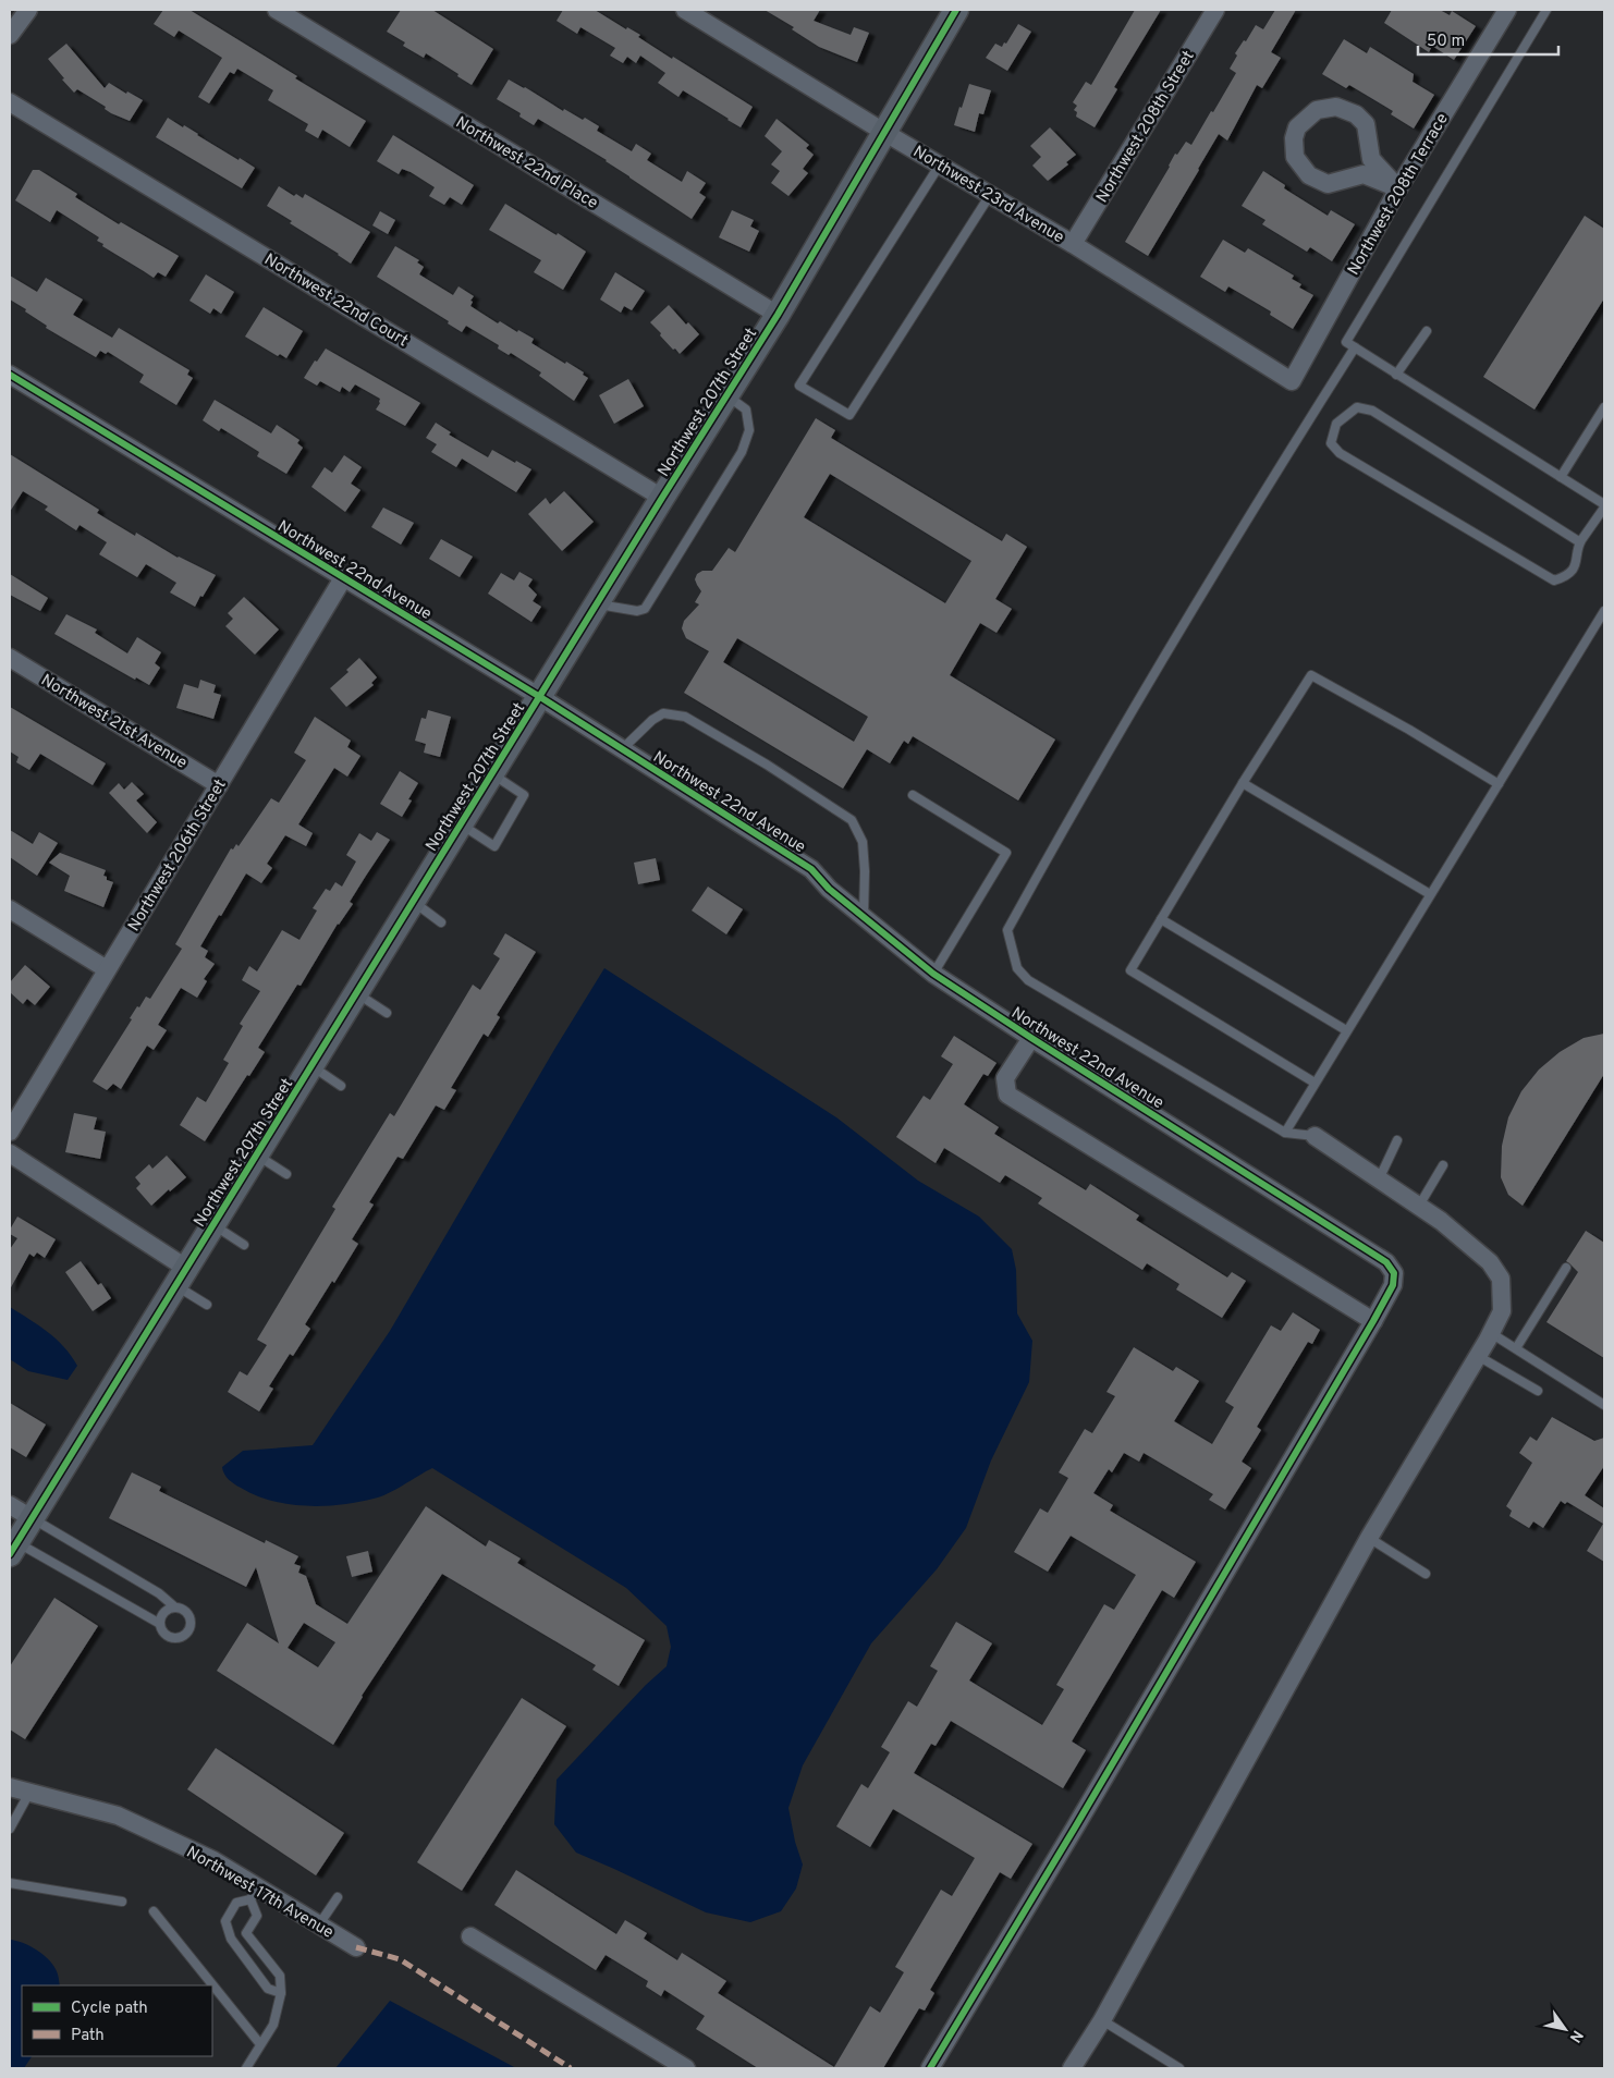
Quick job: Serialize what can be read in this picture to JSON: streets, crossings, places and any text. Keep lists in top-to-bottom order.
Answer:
{
  "streets": {
    "street": [
      "Northwest 208th Street",
      "Northwest 22nd Place",
      "Northwest 23rd Avenue",
      "Northwest 208th Terrace",
      "Northwest 22nd Court",
      "Northwest 207th Street",
      "Northwest 22nd Avenue",
      "Northwest 21st Avenue",
      "Northwest 206th Street",
      "Northwest 17th Avenue"
    ]
  },
  "crossings": [
    ["Northwest 208th Street", "Northwest 23rd Avenue"],
    ["Northwest 22nd Place", "Northwest 207th Street"],
    ["Northwest 23rd Avenue", "Northwest 208th Terrace"],
    ["Northwest 23rd Avenue", "Northwest 207th Street"],
    ["Northwest 22nd Court", "Northwest 207th Street"],
    ["Northwest 207th Street", "Northwest 22nd Avenue"],
    ["Northwest 22nd Avenue", "Northwest 206th Street"],
    ["Northwest 21st Avenue", "Northwest 206th Street"]
  ],
  "legend": ["Cycle path", "Path"],
  "scale_bar": "50 m",
  "north": "bottom right"
}
